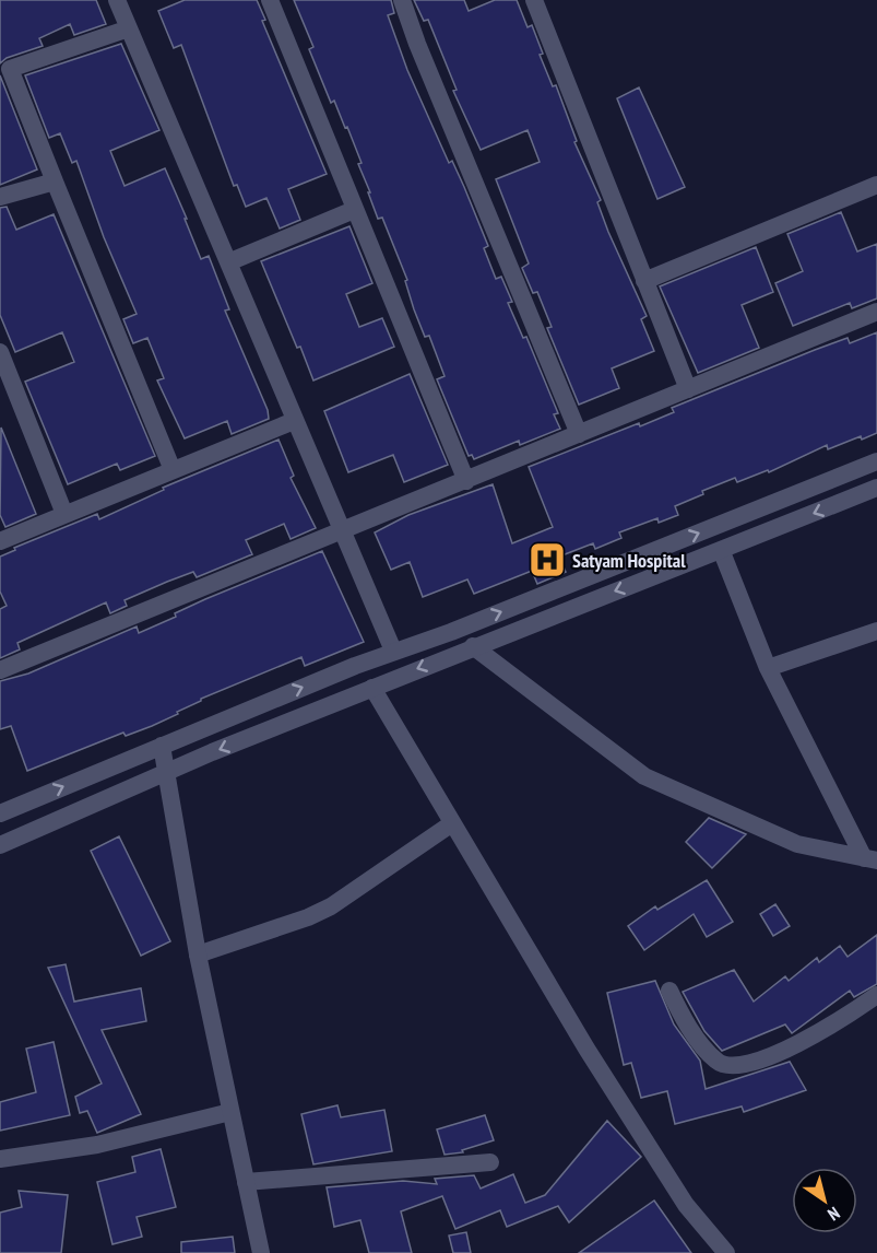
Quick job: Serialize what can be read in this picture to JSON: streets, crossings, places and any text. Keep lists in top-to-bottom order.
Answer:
{
  "places": {
    "hospital": ["Satyam Hospital"]
  },
  "north": "bottom right"
}
